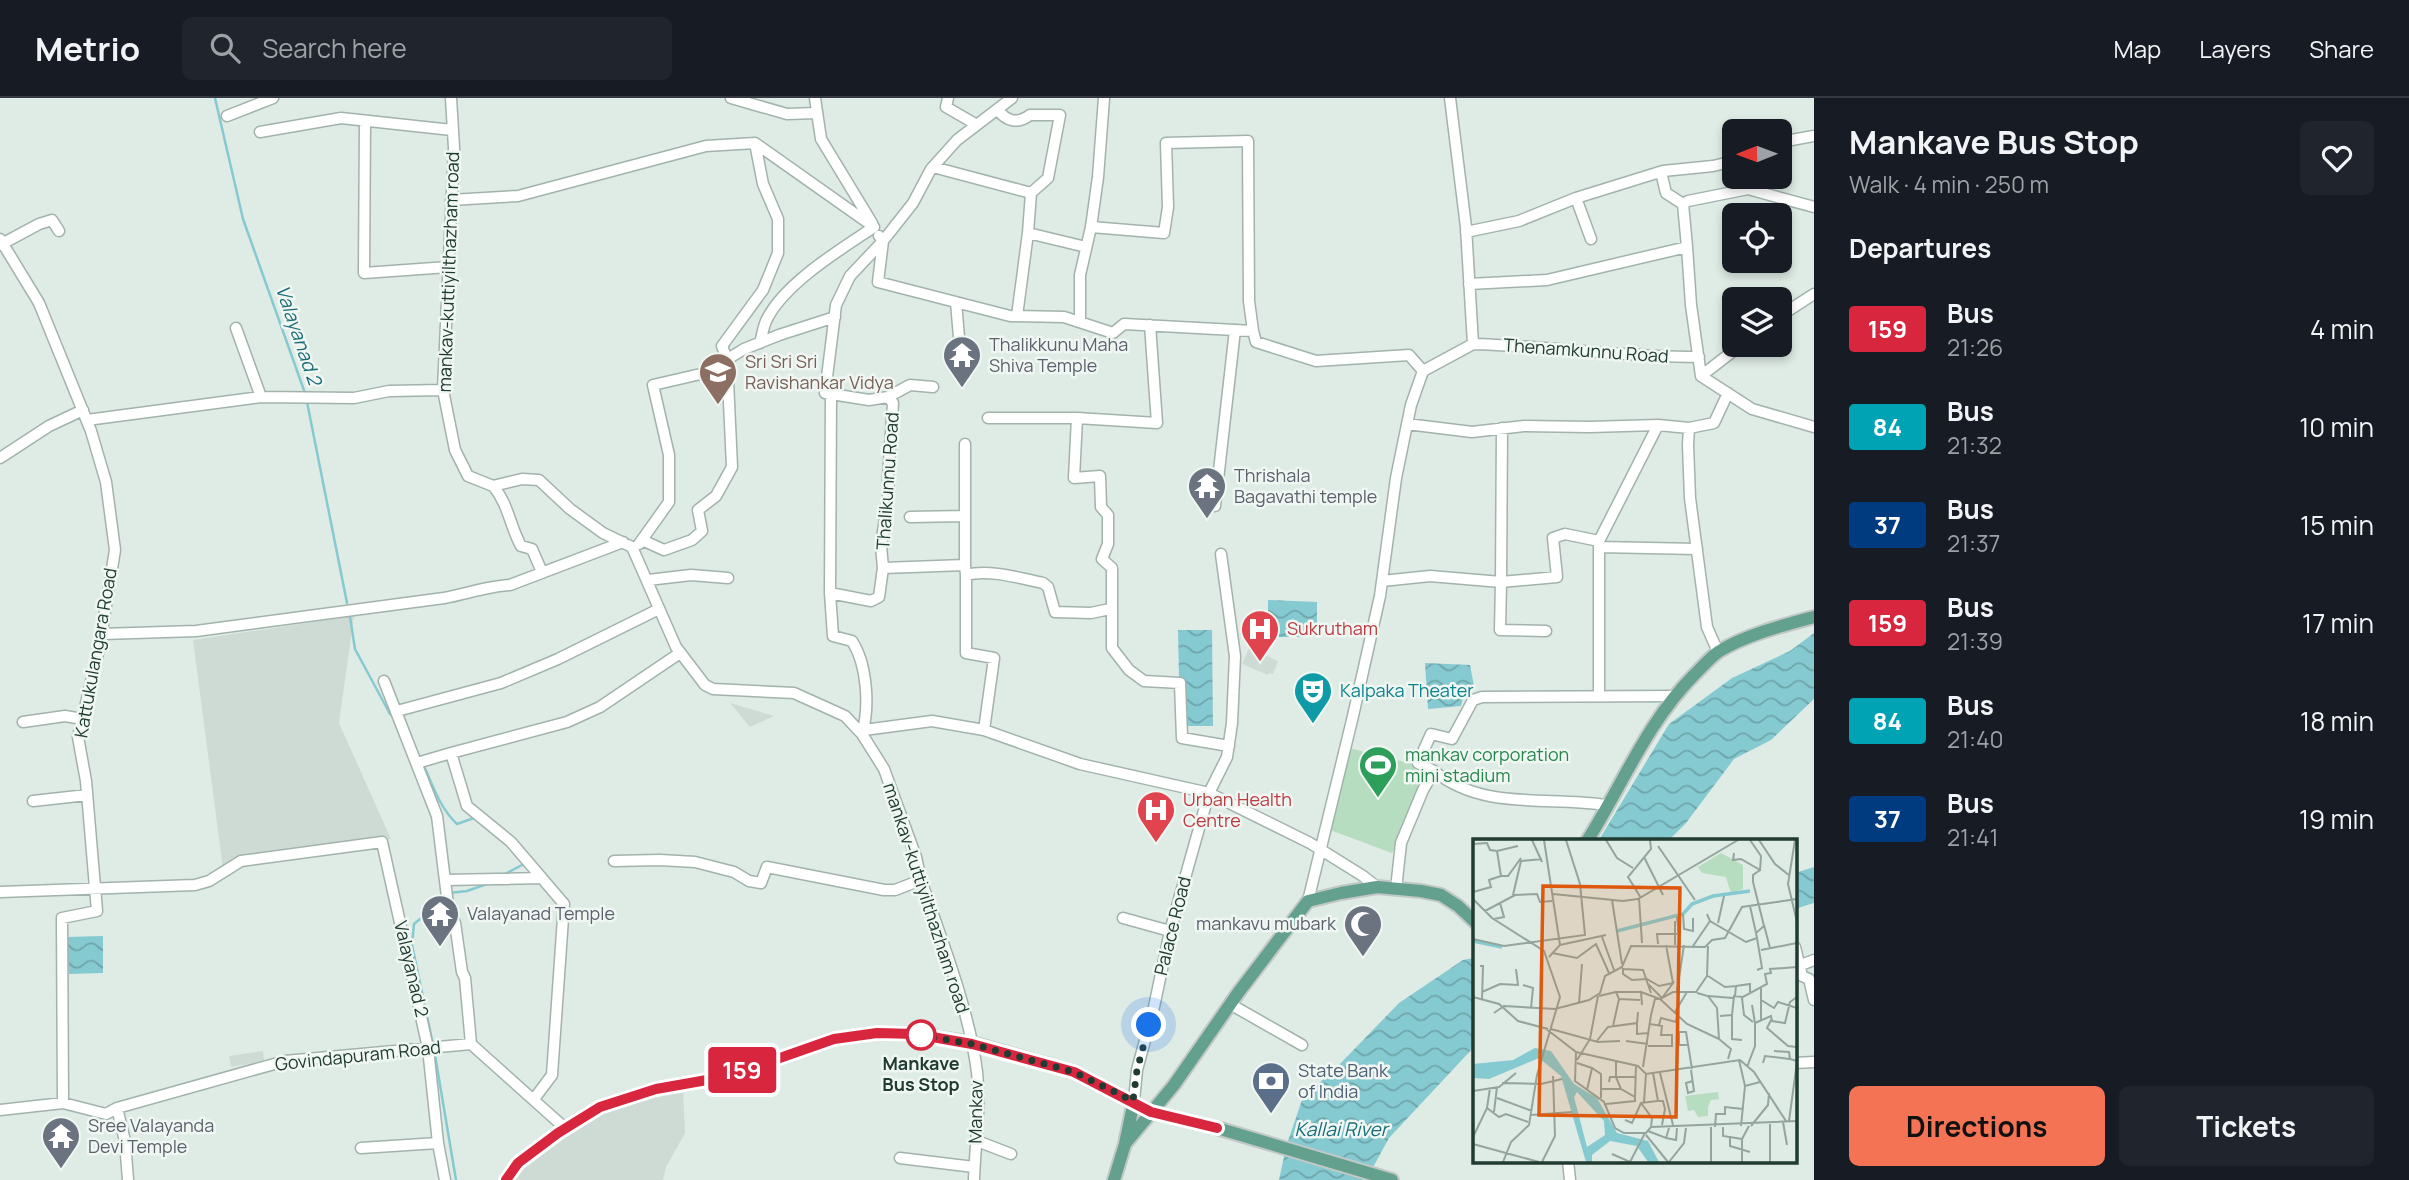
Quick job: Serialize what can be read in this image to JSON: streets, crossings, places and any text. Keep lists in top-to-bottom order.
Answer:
{
  "streets": {
    "street": [
      "mankav-kuttiyilthazham road",
      "Thenamkunnu Road",
      "Thalikunnu Road",
      "Kattukulangara Road",
      "Palace Road",
      "Valayanad 2",
      "Govindapuram Road",
      "Mankav"
    ]
  },
  "crossings": [
    ["mankav-kuttiyilthazham road", "Mankav"],
    ["Kattukulangara Road", "Valayanad 2"],
    ["Kattukulangara Road", "Govindapuram Road"],
    ["Valayanad 2", "Govindapuram Road"]
  ],
  "water": ["Valayanad 2", "Kallai River"],
  "places": {
    "temple": [
      "Thalikkunu Maha Shiva Temple",
      "Thrishala Bagavathi temple",
      "Valayanad Temple",
      "Sree Valayanda Devi Temple"
    ],
    "school or university": ["Sri Sri Sri Ravishankar Vidya"],
    "hospital": ["Sukrutham", "Urban Health Centre"],
    "theatre": ["Kalpaka Theater"],
    "sports": ["mankav corporation mini stadium"],
    "mosque": ["mankavu mubark"],
    "other": ["Mankave Bus Stop"],
    "bank": ["State Bank of India"]
  },
  "lines": ["bus line 159"],
  "north": "left",
  "page": {
    "header": "Metrio",
    "search": "Search here",
    "nav": ["Map", "Layers", "Share"],
    "on_map": "159",
    "heading": [
      ["Mankave Bus Stop", "Walk · 4 min · 250 m"],
      "Departures"
    ],
    "list": [
      {
        "mark": "159",
        "name": "Bus",
        "note": "21:26",
        "value": "4 min"
      },
      {
        "mark": "84",
        "name": "Bus",
        "note": "21:32",
        "value": "10 min"
      },
      {
        "mark": "37",
        "name": "Bus",
        "note": "21:37",
        "value": "15 min"
      },
      {
        "mark": "159",
        "name": "Bus",
        "note": "21:39",
        "value": "17 min"
      },
      {
        "mark": "84",
        "name": "Bus",
        "note": "21:40",
        "value": "18 min"
      },
      {
        "mark": "37",
        "name": "Bus",
        "note": "21:41",
        "value": "19 min"
      }
    ],
    "buttons": ["Directions", "Tickets"]
  }
}
